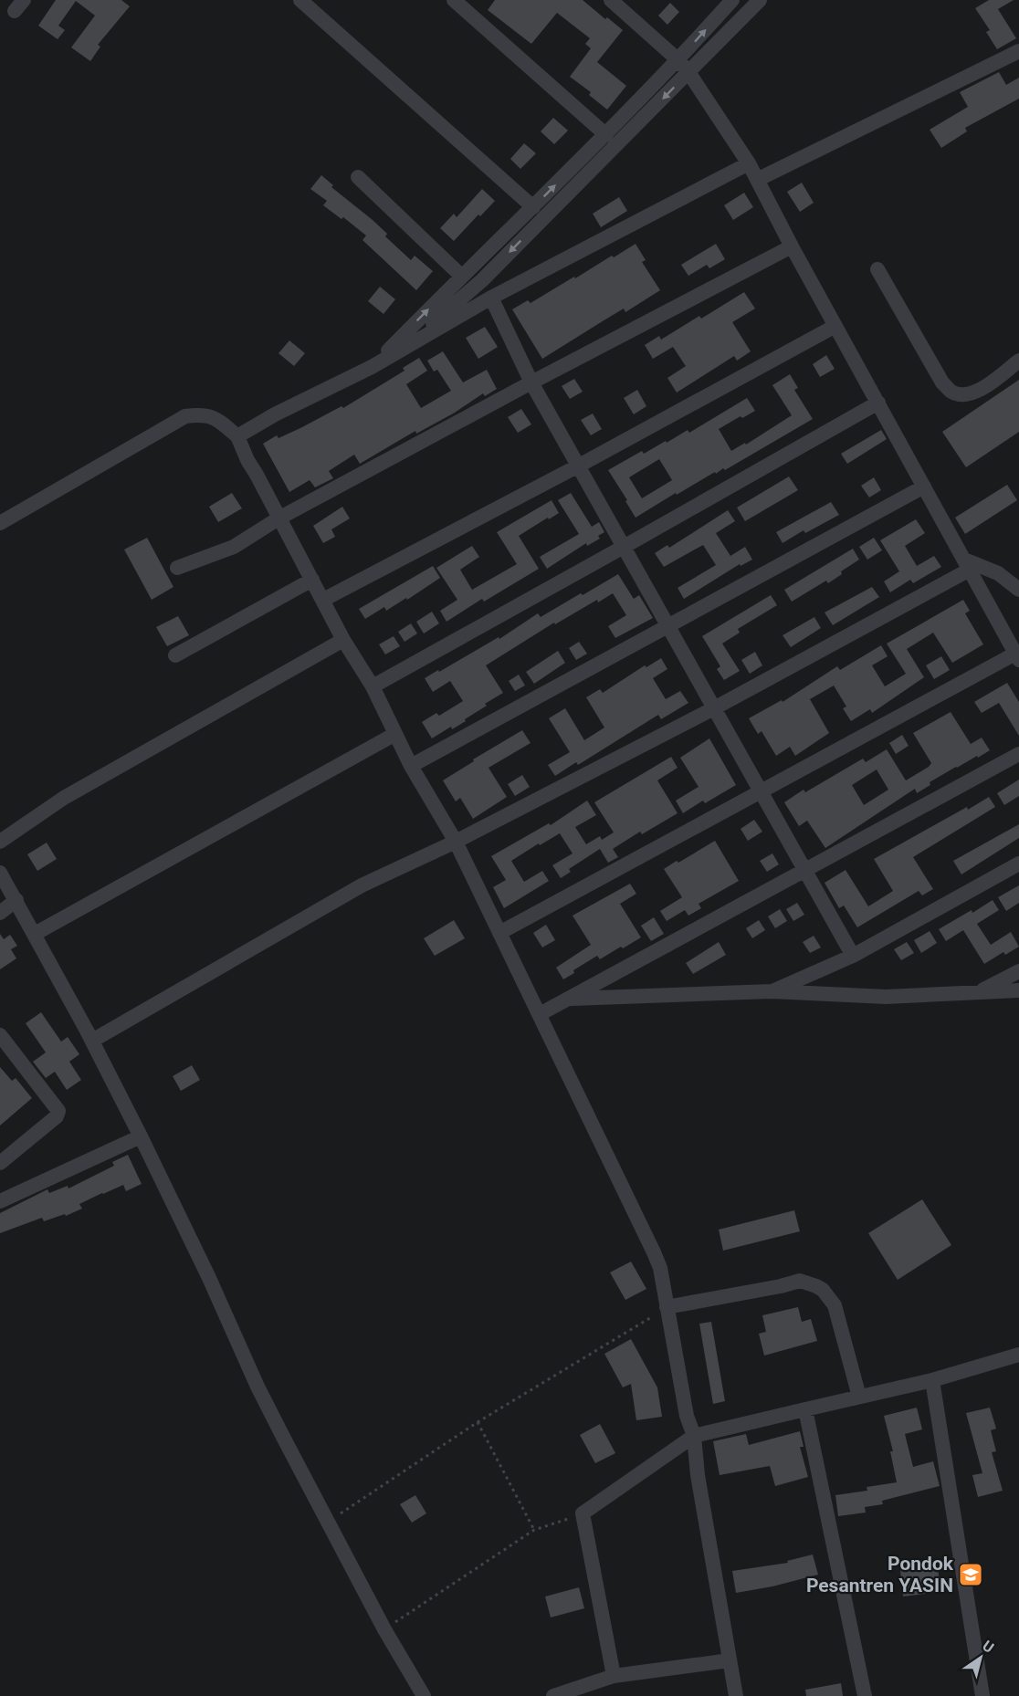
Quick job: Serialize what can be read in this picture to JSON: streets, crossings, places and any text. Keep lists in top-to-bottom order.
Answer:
{
  "places": {
    "school or university": ["Pondok Pesantren YASIN"]
  },
  "north": "top right"
}
